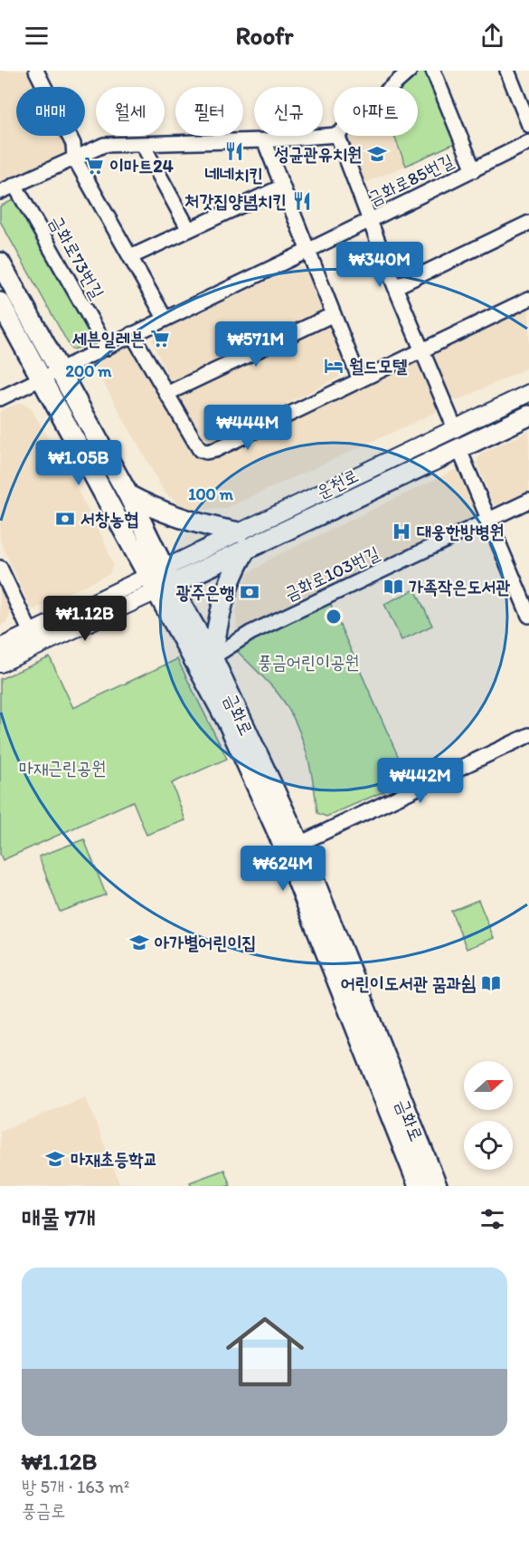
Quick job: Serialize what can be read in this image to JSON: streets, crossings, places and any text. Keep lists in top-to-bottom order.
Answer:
{
  "streets": {
    "main road": ["운천로", "금화로"],
    "street": ["금화로85번길", "금화로73번길", "금화로103번길"]
  },
  "crossings": [
    ["금화로85번길", "금화로73번길"],
    ["금화로85번길", "금화로"],
    ["운천로", "금화로"],
    ["금화로103번길", "금화로"]
  ],
  "parks": ["풍금어린이공원", "마재근린공원"],
  "places": {
    "restaurant": ["네네치킨", "처갓집양념치킨"],
    "school or university": ["성균관유치원", "아가별어린이집", "마재초등학교"],
    "supermarket": ["이마트24", "세븐일레븐"],
    "hotel": ["월드모텔"],
    "bank": ["서창농협", "광주은행"],
    "hospital": ["대웅한방병원"],
    "library": ["가족작은도서관", "어린이도서관 꿈과쉼"]
  },
  "north": "right",
  "page": {
    "header": "Roofr",
    "chip": [
      "매매",
      "월세",
      "필터",
      "신규",
      "아파트"
    ],
    "price": [
      "₩340M",
      "₩571M",
      "₩444M",
      "₩1.05B",
      "₩1.12B",
      "₩442M",
      "₩624M"
    ],
    "heading": "매물 7개",
    "list": [
      {
        "name": "₩1.12B",
        "note": "방 5개 · 163 m² · 풍금로"
      }
    ]
  },
  "rings": ["200 m", "100 m"]
}
